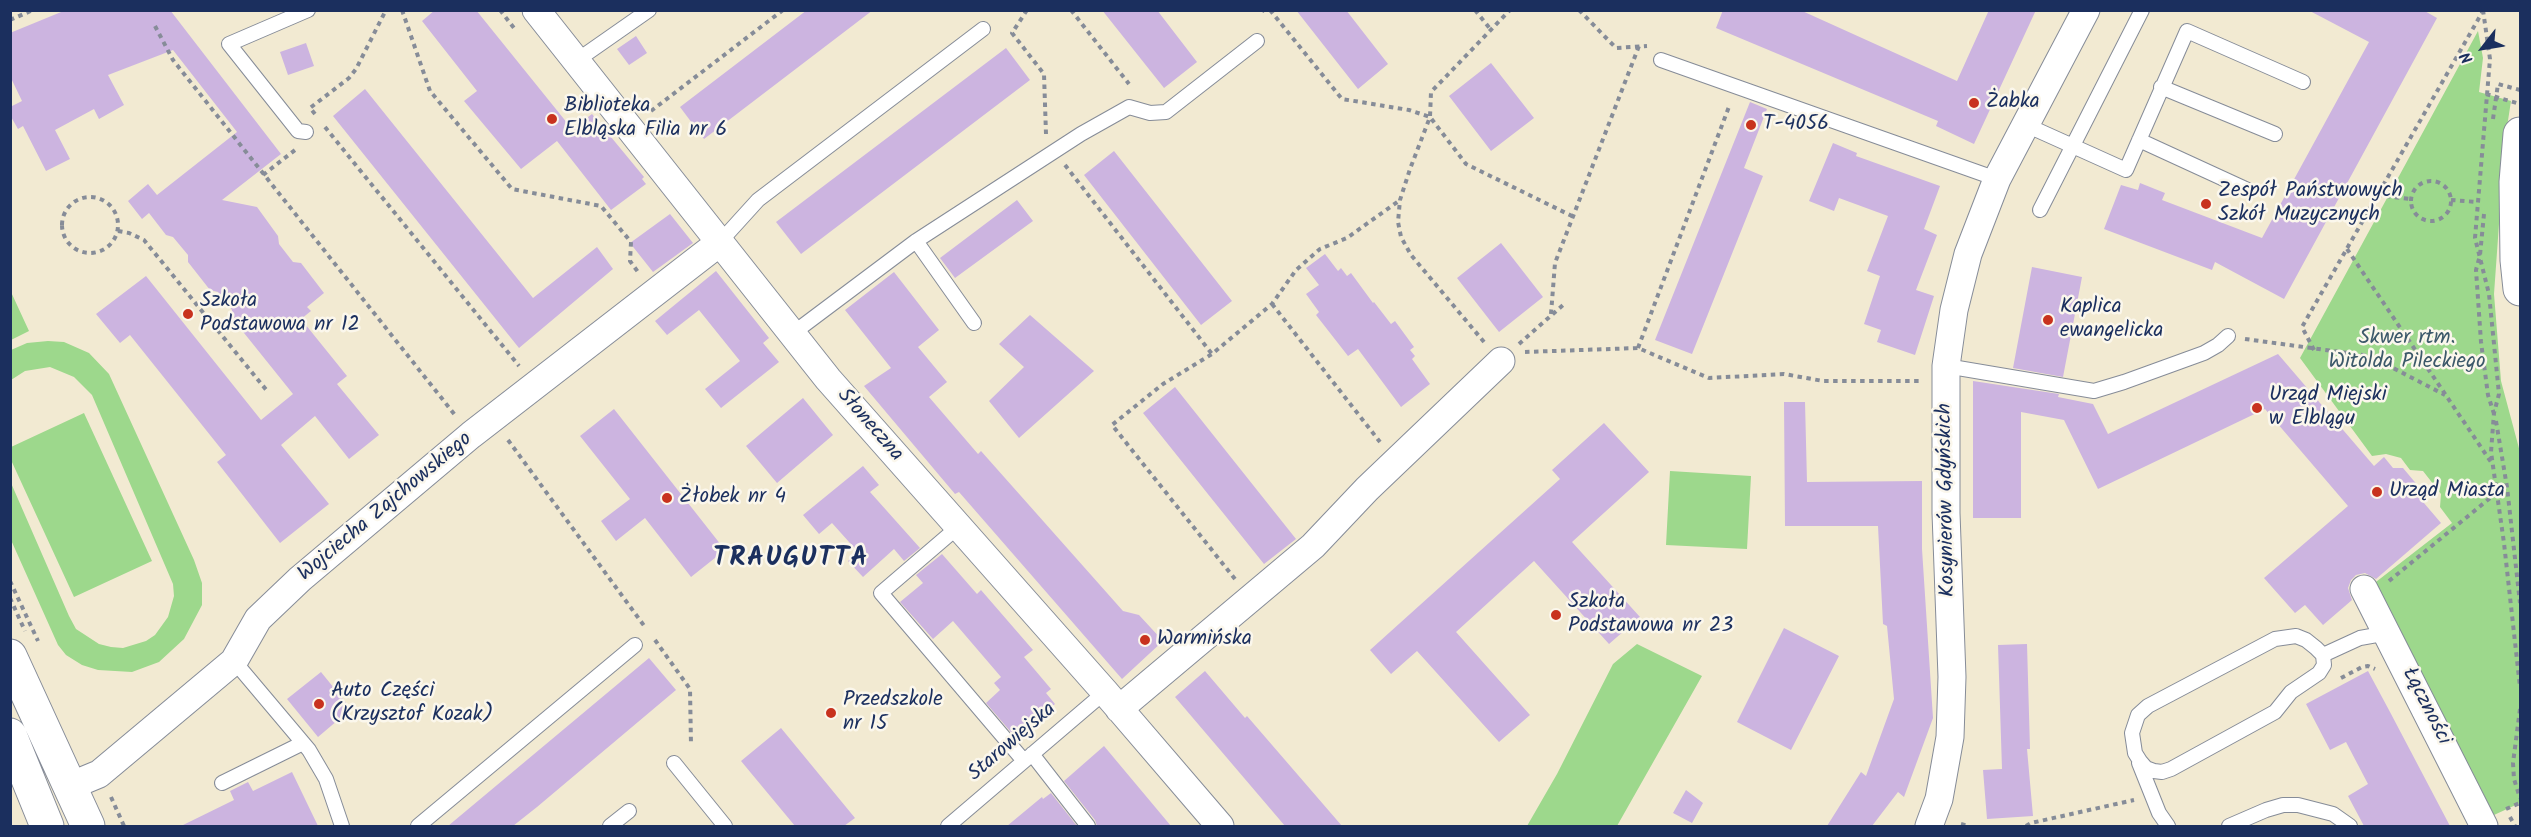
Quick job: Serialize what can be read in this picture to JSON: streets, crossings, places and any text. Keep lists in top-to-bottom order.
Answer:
{
  "streets": {
    "street": [
      "Słoneczna",
      "Kosynierów Gdyńskich",
      "Wojciecha Zajchowskiego",
      "Łączności"
    ],
    "lane": ["Starowiejska"]
  },
  "crossings": [
    ["Słoneczna", "Wojciecha Zajchowskiego"],
    ["Słoneczna", "Starowiejska"]
  ],
  "districts": ["TRAUGUTTA"],
  "parks": ["Skwer rtm. Witolda Pileckiego"],
  "places": [
    "Żabka",
    "Biblioteka Elbląska Filia nr 6",
    "T-4056",
    "Zespół Państwowych Szkół Muzycznych",
    "Szkoła Podstawowa nr 12",
    "Kaplica ewangelicka",
    "Urząd Miejski w Elblągu",
    "Urząd Miasta",
    "Żłobek nr 4",
    "Szkoła Podstawowa nr 23",
    "Warmińska",
    "Auto Części (Krzysztof Kozak)",
    "Przedszkole nr 15"
  ],
  "north": "bottom left"
}
